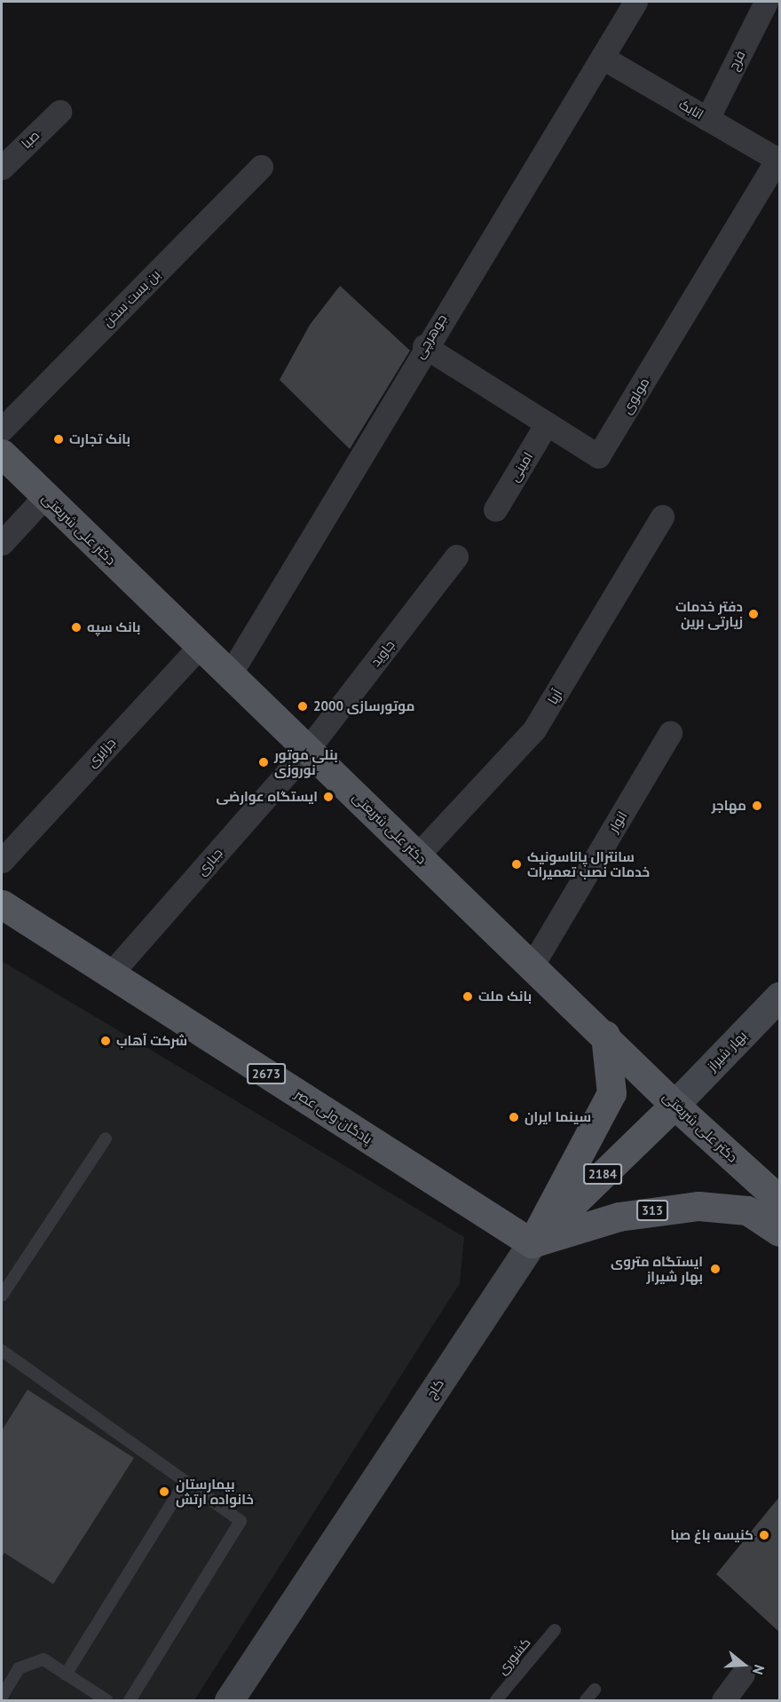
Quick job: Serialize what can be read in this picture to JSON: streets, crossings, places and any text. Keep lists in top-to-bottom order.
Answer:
{
  "streets": {
    "main road": [
      "دکتر علی شریعتی",
      "بهار شیراز",
      "2673",
      "پادگان ولی عصر",
      "2184",
      "313",
      "کاج"
    ],
    "street": [
      "فرح",
      "اتابک",
      "صبا",
      "بن بست سخن",
      "جوهرچی",
      "مولوی",
      "امینی",
      "جاوید",
      "آریا",
      "جزایری",
      "انوار",
      "جباری"
    ],
    "lane": ["کشوری"]
  },
  "crossings": [
    ["فرح", "اتابک"],
    ["اتابک", "جوهرچی"],
    ["اتابک", "مولوی"],
    ["جوهرچی", "مولوی"],
    ["جوهرچی", "دکتر علی شریعتی"],
    ["مولوی", "امینی"],
    ["دکتر علی شریعتی", "جاوید"],
    ["دکتر علی شریعتی", "آریا"],
    ["دکتر علی شریعتی", "جزایری"],
    ["دکتر علی شریعتی", "انوار"],
    ["دکتر علی شریعتی", "جباری"],
    ["دکتر علی شریعتی", "بهار شیراز"],
    ["دکتر علی شریعتی", "313"],
    ["دکتر علی شریعتی", "کاج"],
    ["جاوید", "جباری"],
    ["جباری", "پادگان ولی عصر"],
    ["بهار شیراز", "کاج"],
    ["پادگان ولی عصر", "313"],
    ["پادگان ولی عصر", "کاج"],
    ["313", "کاج"]
  ],
  "places": [
    "بانک تجارت",
    "دفتر خدمات زیارتی برین",
    "بانک سپه",
    "موتورسازی 2000",
    "بنلی موتور نوروزی",
    "ایستگاه عوارضی",
    "مهاجر",
    "سانترال پاناسونیک خدمات نصب تعمیرات",
    "بانک ملت",
    "شرکت آهاب",
    "سینما ایران",
    "ایستگاه متروی بهار شیراز",
    "بیمارستان خانواده ارتش",
    "کنیسه باغ صبا"
  ],
  "north": "right"
}
